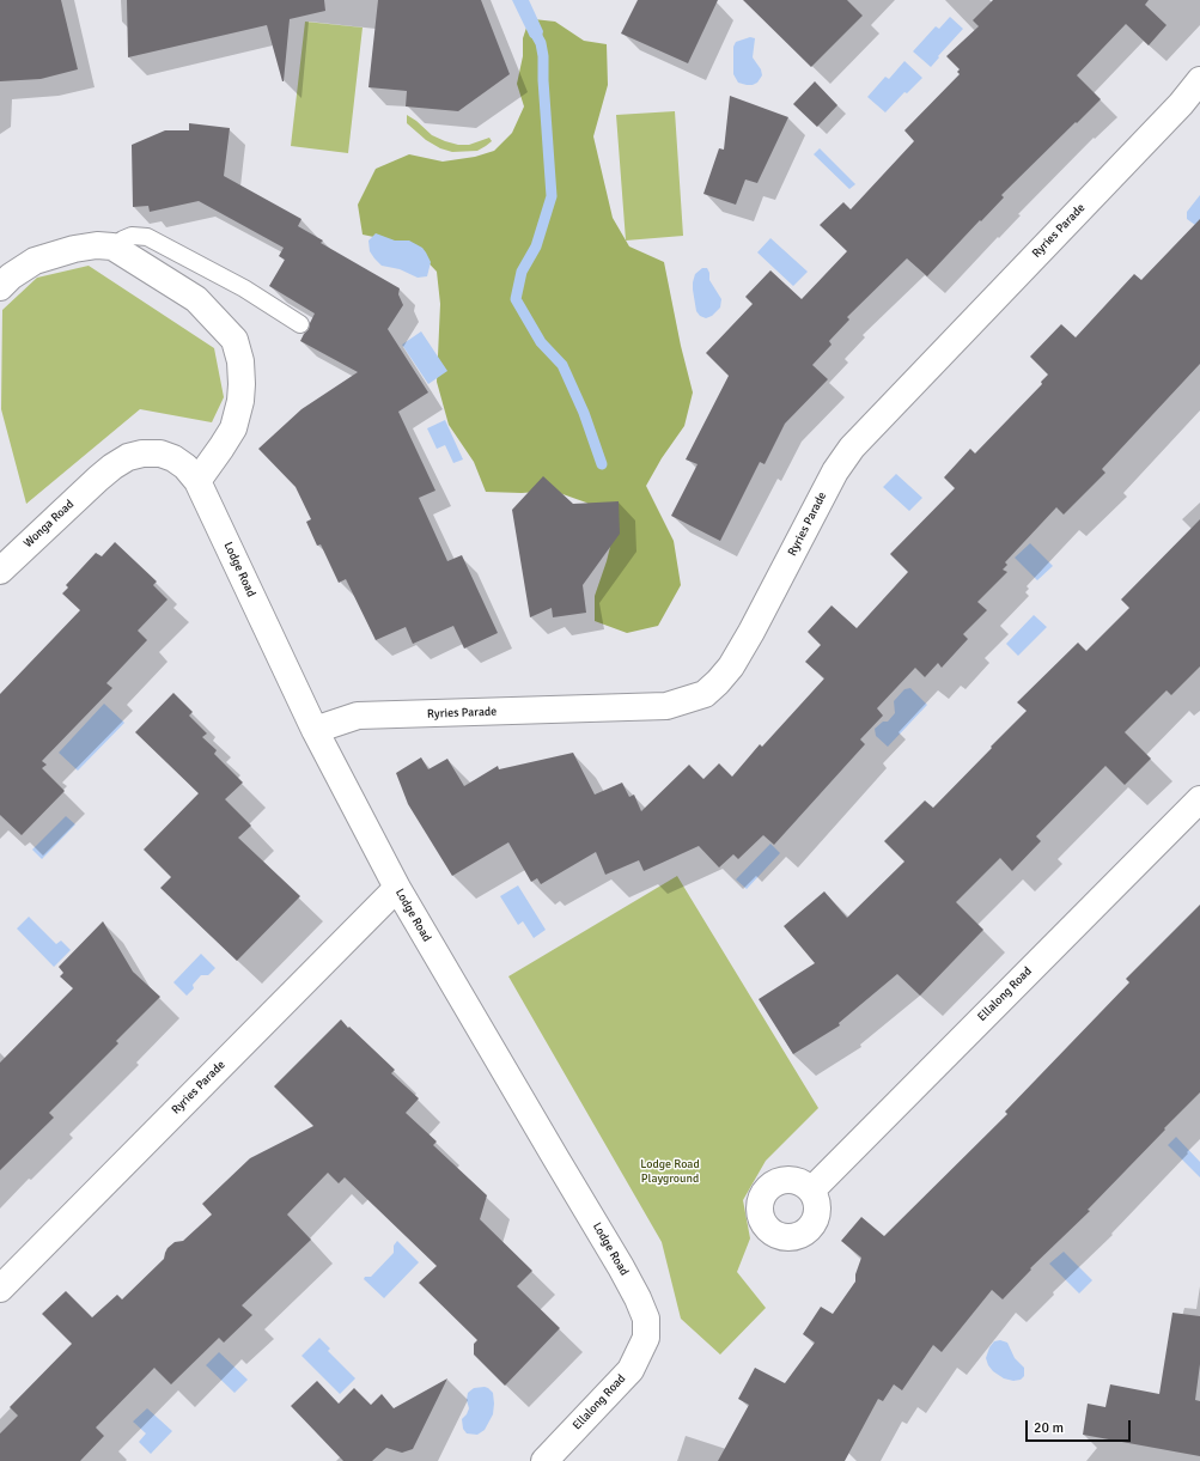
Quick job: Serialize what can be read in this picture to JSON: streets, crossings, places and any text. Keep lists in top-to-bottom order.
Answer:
{
  "streets": {
    "street": [
      "Ryries Parade",
      "Wonga Road",
      "Lodge Road",
      "Ellalong Road"
    ]
  },
  "crossings": [
    ["Ryries Parade", "Lodge Road"],
    ["Wonga Road", "Lodge Road"],
    ["Lodge Road", "Ellalong Road"]
  ],
  "parks": ["Lodge Road Playground"],
  "scale_bar": "20 m"
}
